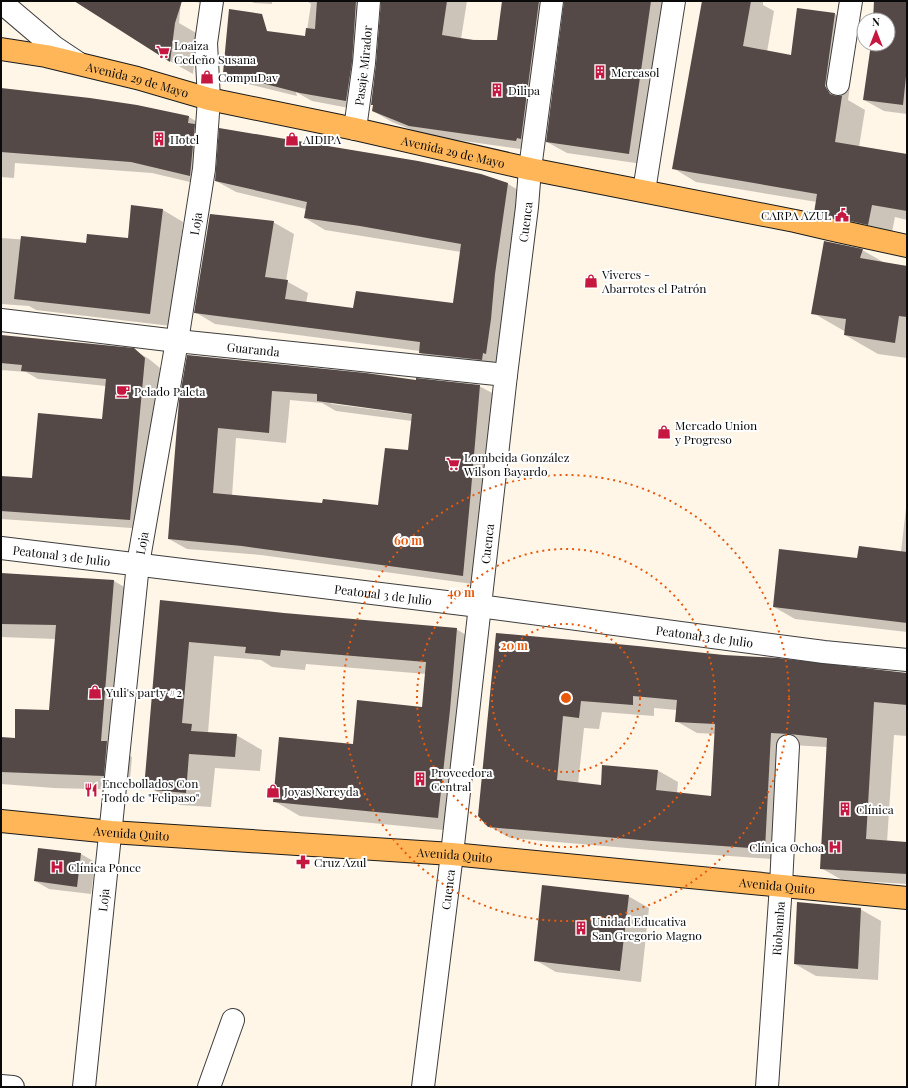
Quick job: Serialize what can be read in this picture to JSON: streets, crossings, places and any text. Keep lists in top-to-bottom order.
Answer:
{
  "streets": {
    "main road": ["Avenida 29 de Mayo", "Avenida Quito"],
    "street": [
      "Pasaje Mirador",
      "Cuenca",
      "Loja",
      "Guaranda",
      "Peatonal 3 de Julio",
      "Riobamba"
    ]
  },
  "crossings": [
    ["Pasaje Mirador", "Avenida 29 de Mayo"],
    ["Avenida 29 de Mayo", "Cuenca"],
    ["Avenida 29 de Mayo", "Loja"],
    ["Cuenca", "Guaranda"],
    ["Cuenca", "Peatonal 3 de Julio"],
    ["Cuenca", "Avenida Quito"],
    ["Loja", "Guaranda"],
    ["Loja", "Peatonal 3 de Julio"],
    ["Loja", "Avenida Quito"],
    ["Avenida Quito", "Riobamba"]
  ],
  "places": {
    "supermarket": ["Loaiza Cedeño Susana", "Lombeida González Wilson Bayardo"],
    "building": [
      "Mercasol",
      "Dilipa",
      "Hotel",
      "Proveedora Central",
      "Clínica",
      "Unidad Educativa San Gregorio Magno"
    ],
    "shop": [
      "CompuDav",
      "AIDIPA",
      "Viveres - Abarrotes el Patrón",
      "Mercado Union y Progreso",
      "Yuli's party #2",
      "Joyas Nereyda"
    ],
    "public building": ["CARPA AZUL"],
    "cafe": ["Pelado Paleta"],
    "restaurant": ["Encebollados Con Todo de \"Felipaso\""],
    "hospital": ["Clínica Ochoa", "Clínica Ponce"],
    "pharmacy": ["Cruz Azul"]
  },
  "north": "top",
  "rings": ["60 m", "40 m", "20 m"]
}
